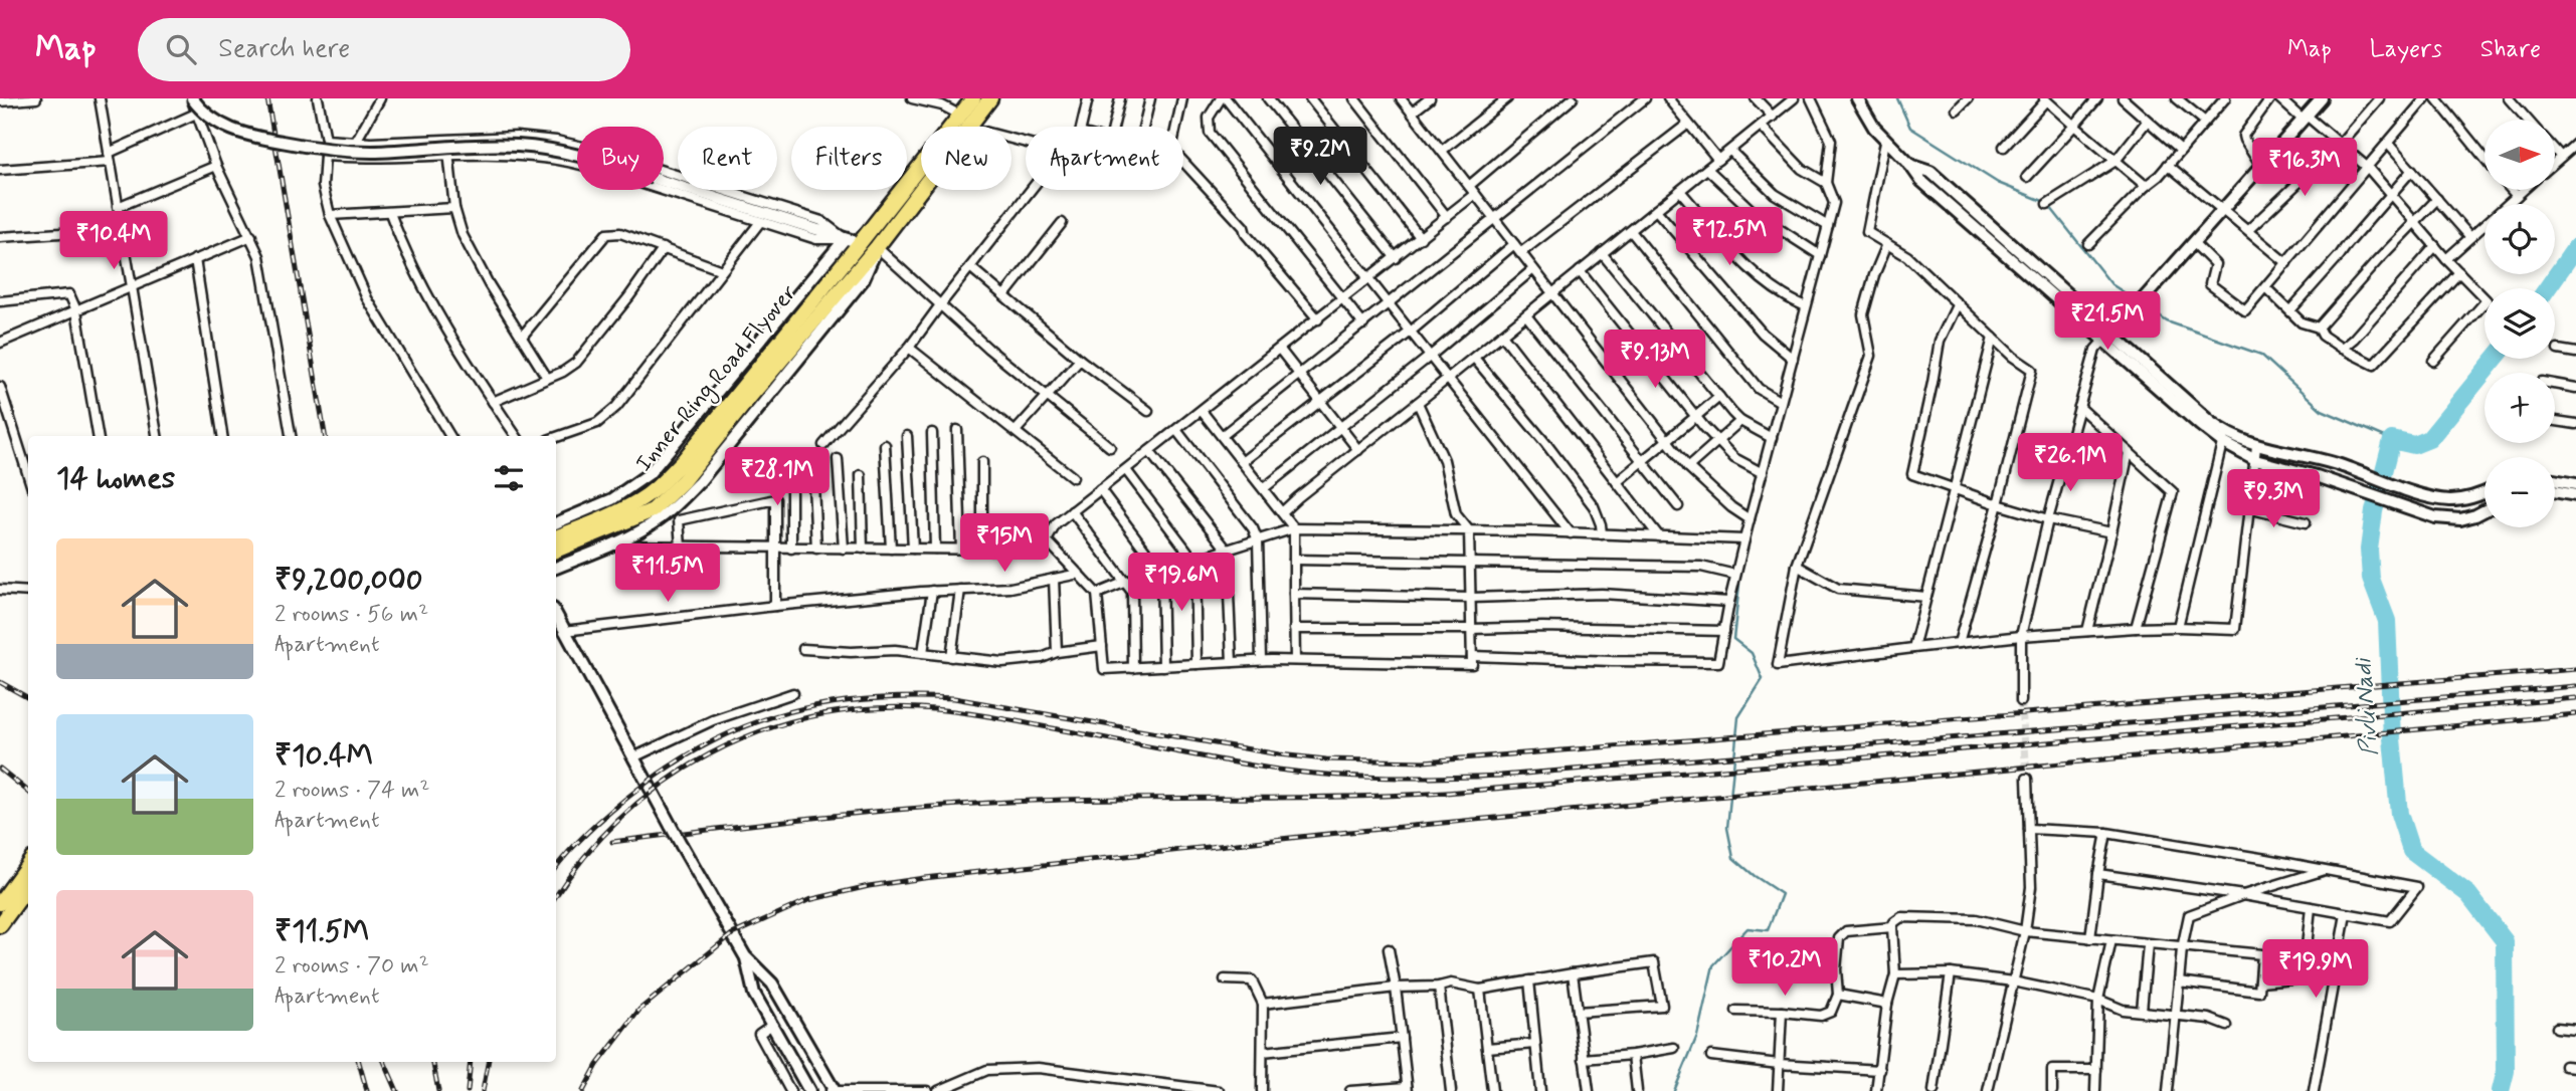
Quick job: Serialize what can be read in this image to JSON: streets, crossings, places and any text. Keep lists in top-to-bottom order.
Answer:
{
  "streets": {
    "highway": ["Inner Ring Road Flyover"]
  },
  "water": ["Pivli Nadi"],
  "north": "right",
  "page": {
    "header": "Map",
    "search": "Search here",
    "nav": ["Map", "Layers", "Share"],
    "map_buttons": ["+", "−"],
    "price": [
      "₹9.2M",
      "₹16.3M",
      "₹12.5M",
      "₹10.4M",
      "₹21.5M",
      "₹9.13M",
      "₹26.1M",
      "₹28.1M",
      "₹9.3M",
      "₹15M",
      "₹11.5M",
      "₹19.6M",
      "₹10.2M",
      "₹19.9M"
    ],
    "chip": [
      "Buy",
      "Rent",
      "Filters",
      "New",
      "Apartment"
    ],
    "heading": "14 homes",
    "list": [
      {
        "name": "₹9,200,000",
        "note": "2 rooms · 56 m² · Apartment"
      },
      {
        "name": "₹10.4M",
        "note": "2 rooms · 74 m² · Apartment"
      },
      {
        "name": "₹11.5M",
        "note": "2 rooms · 70 m² · Apartment"
      }
    ]
  }
}
